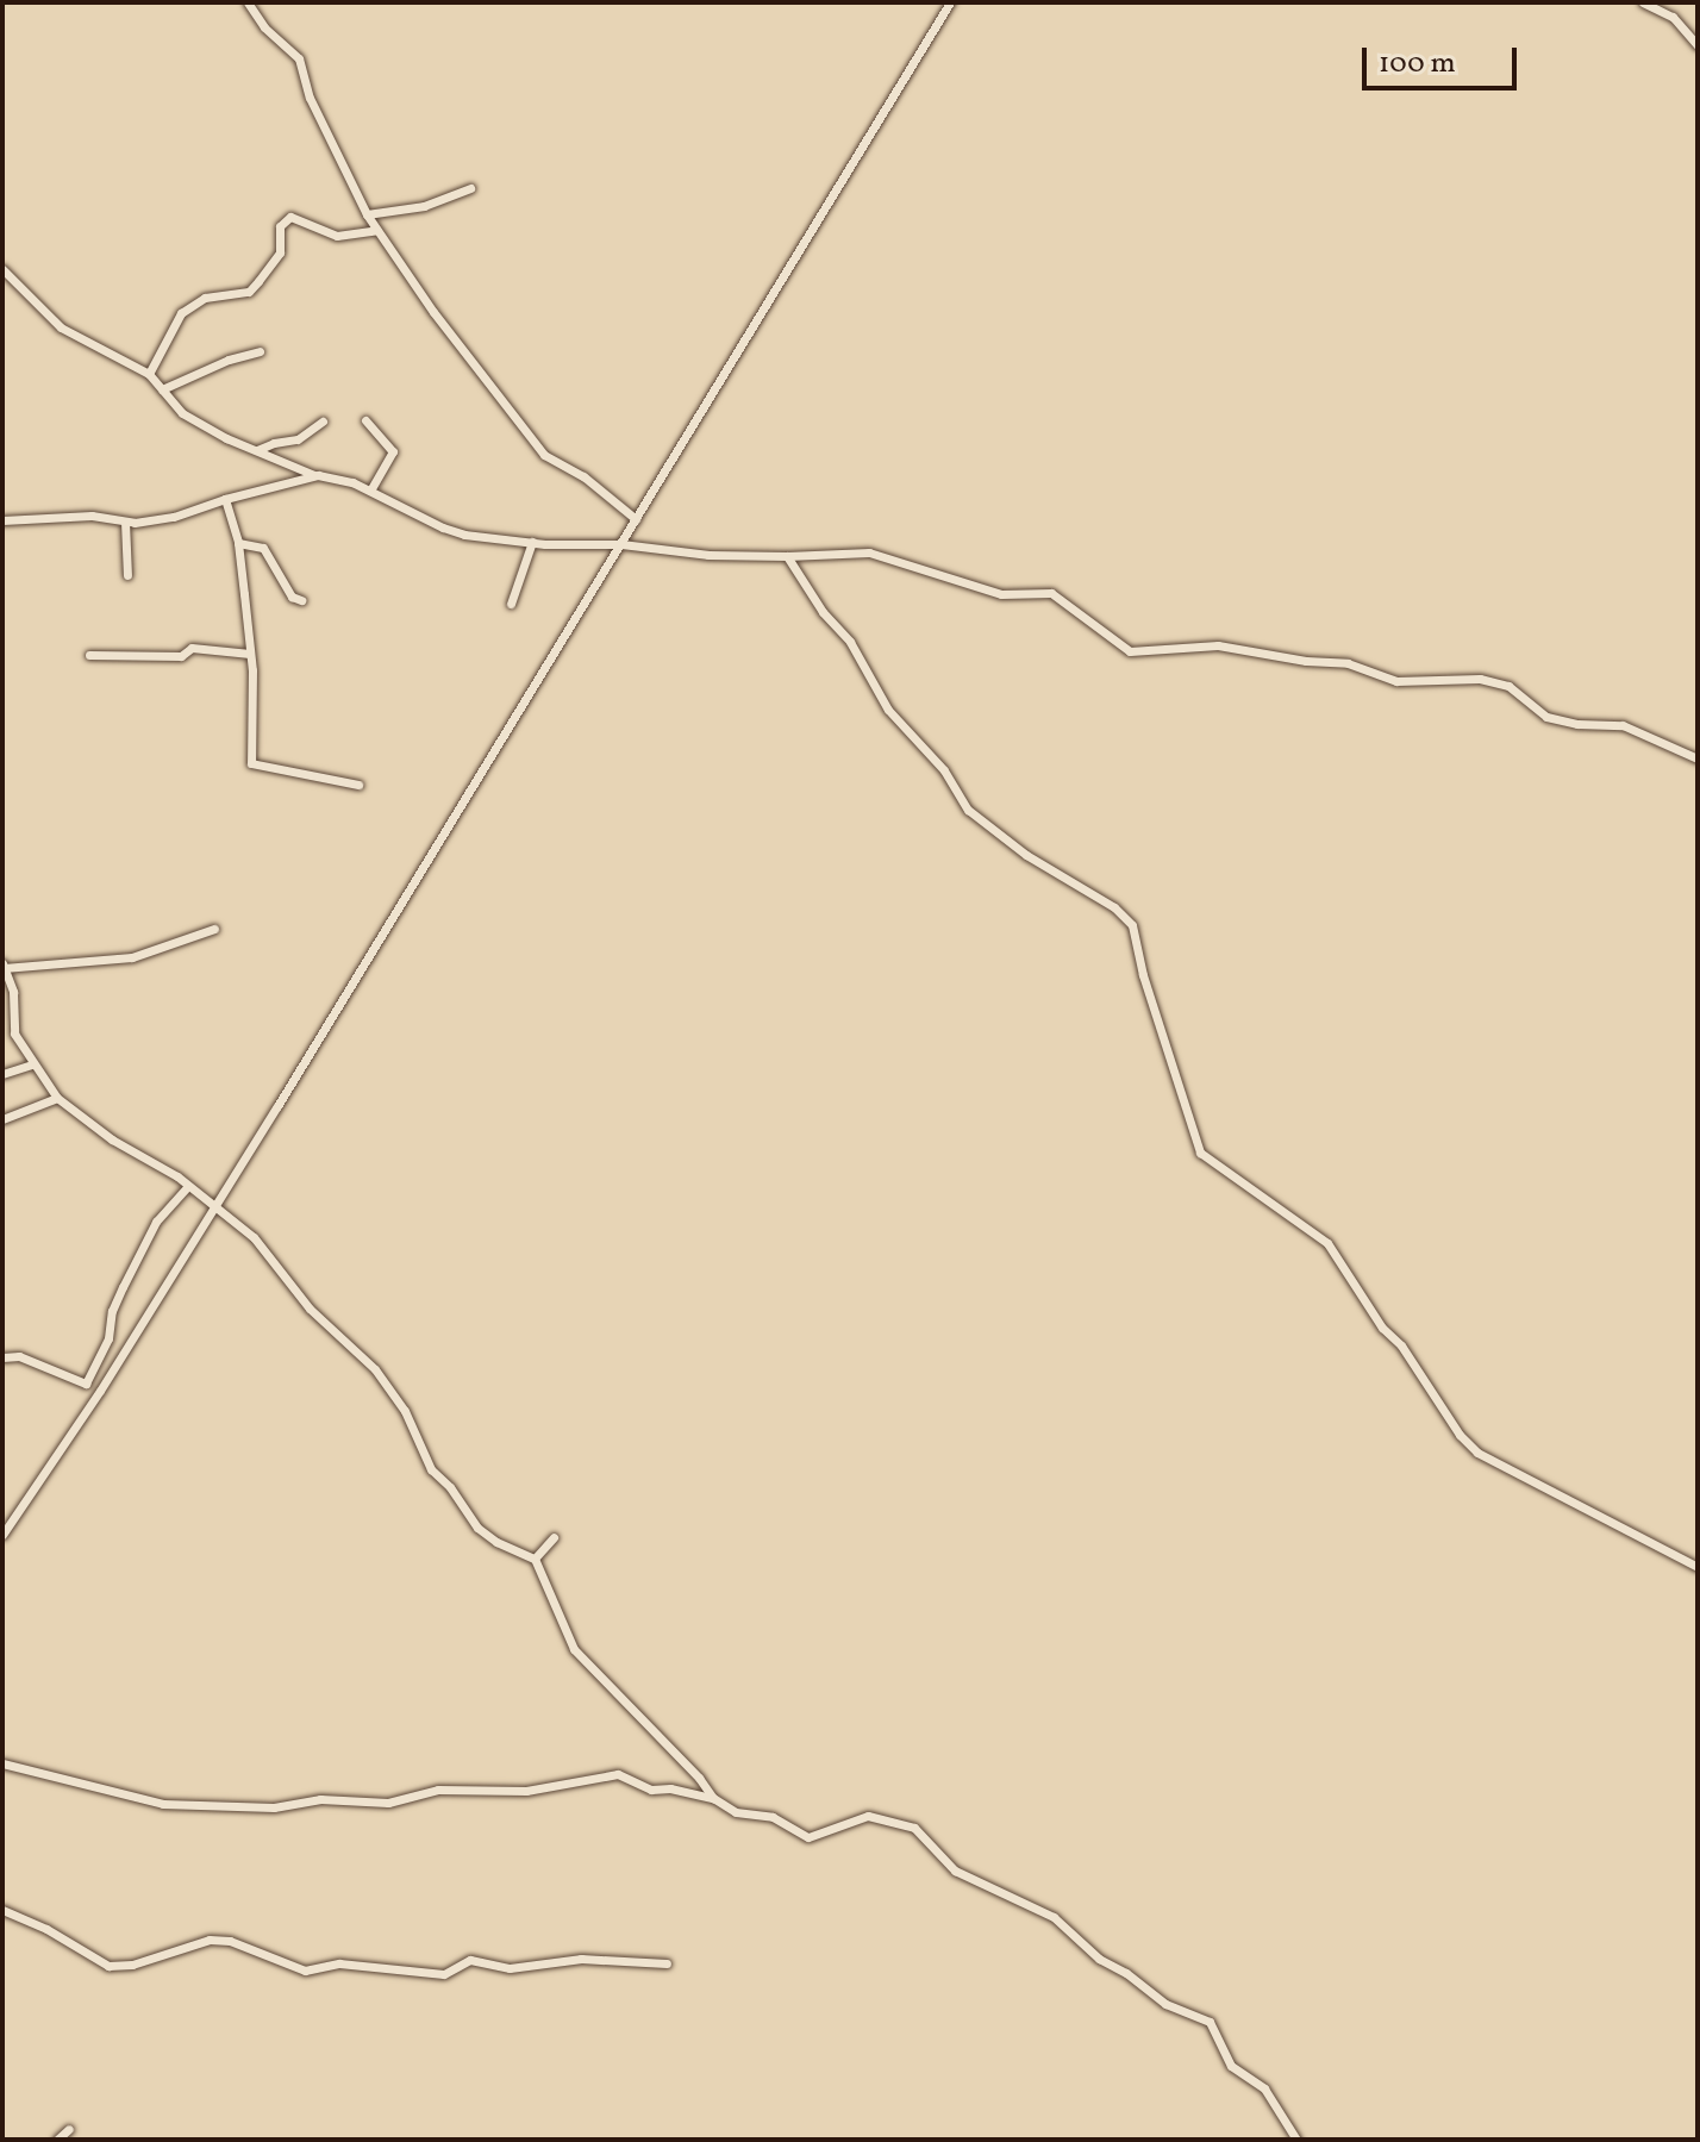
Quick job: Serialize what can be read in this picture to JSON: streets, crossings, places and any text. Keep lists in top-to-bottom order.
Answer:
{
  "scale_bar": "100 m"
}
